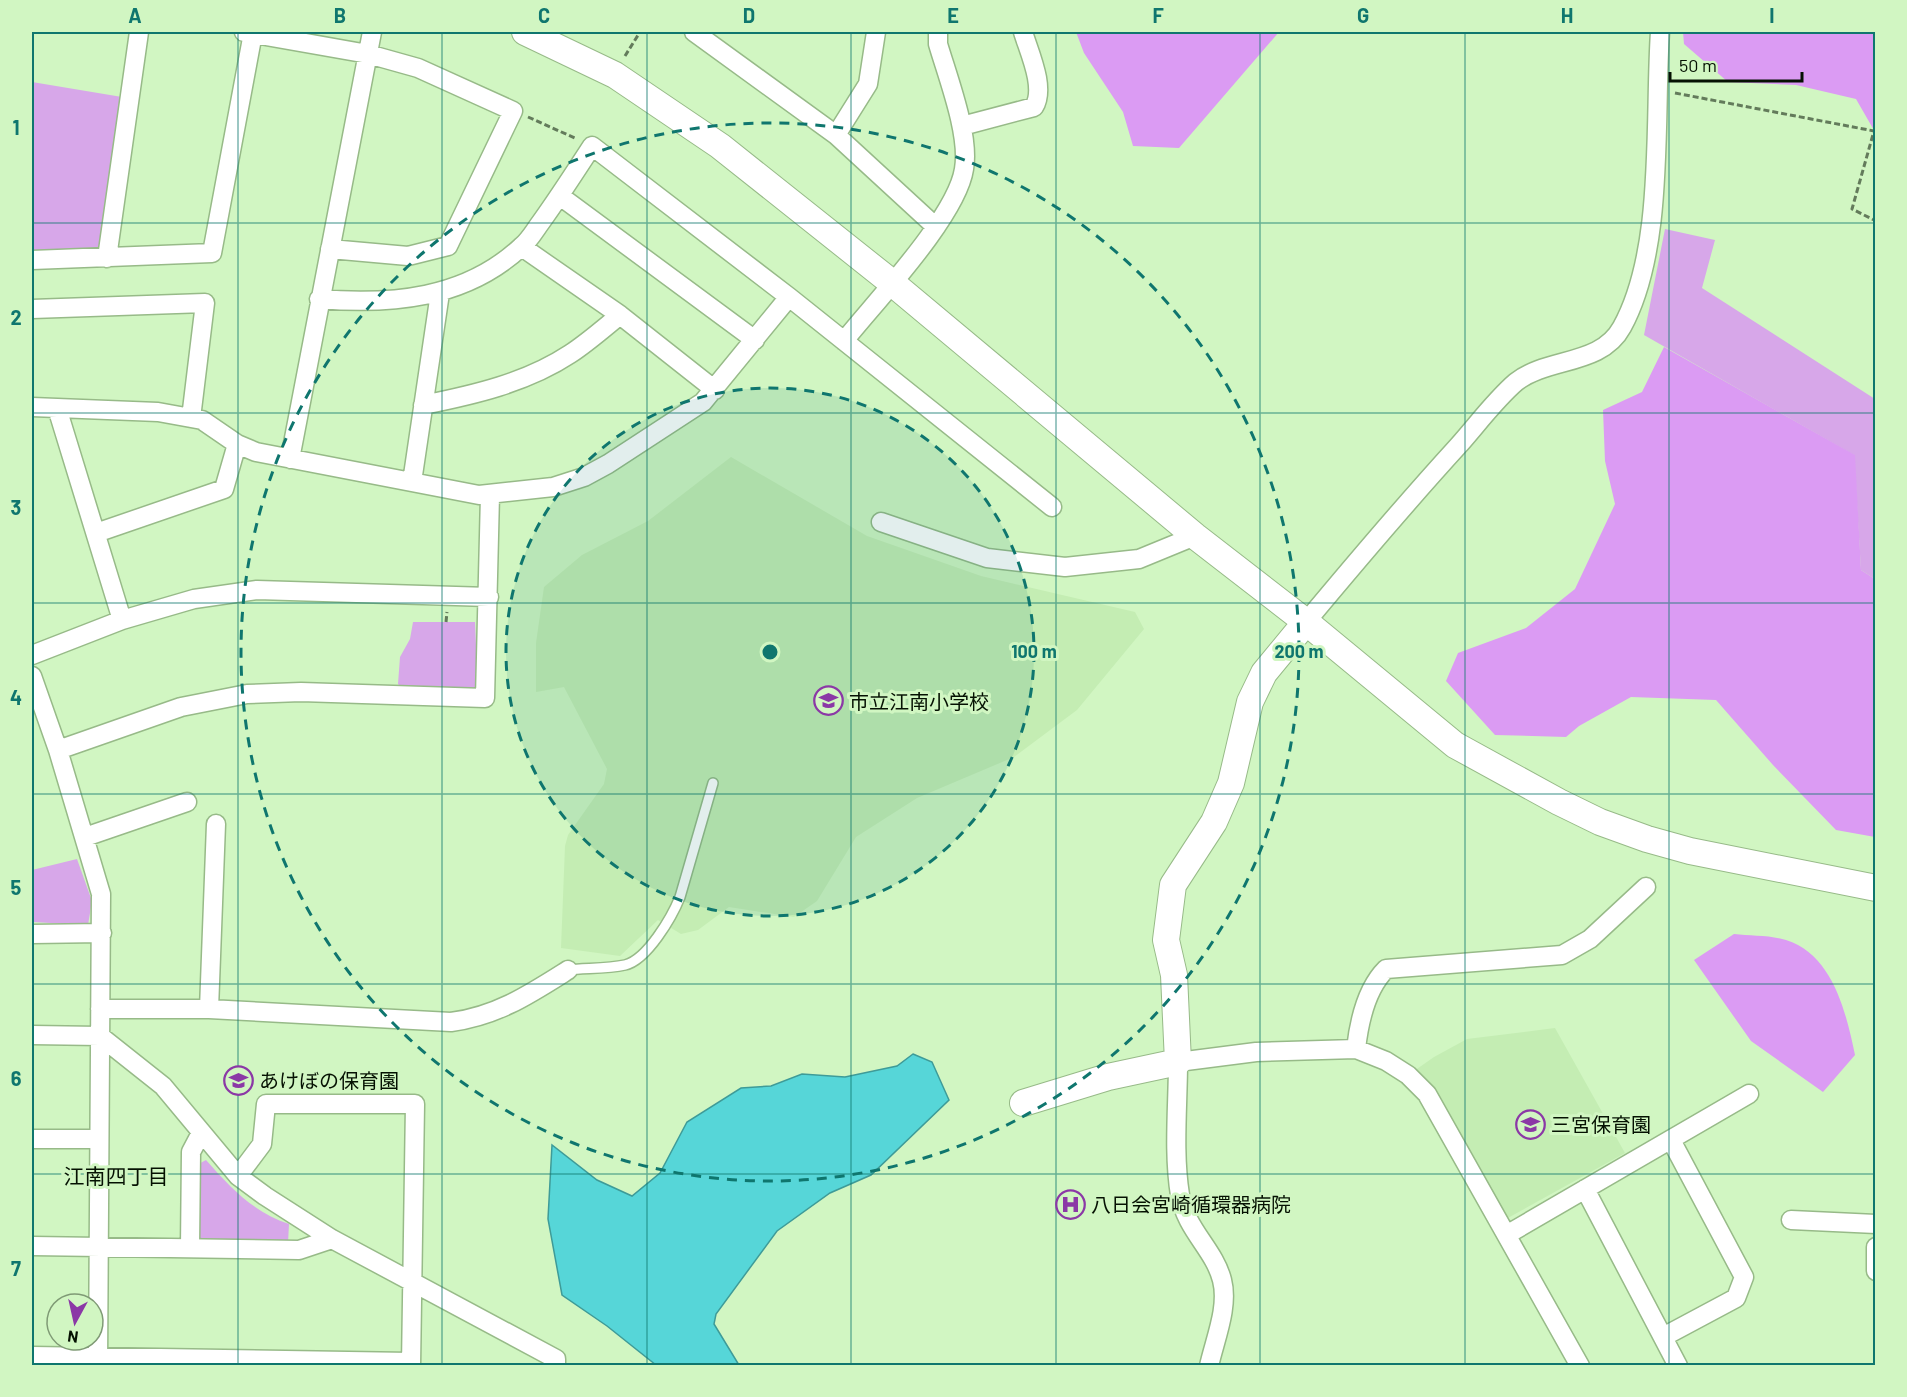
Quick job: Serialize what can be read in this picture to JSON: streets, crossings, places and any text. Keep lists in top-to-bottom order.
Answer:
{
  "districts": ["江南四丁目"],
  "places": {
    "school or university": ["市立江南小学校", "あけぼの保育園", "三宮保育園"],
    "hospital": ["八日会宮崎循環器病院"]
  },
  "scale_bar": "50 m",
  "north": "bottom",
  "grid": {
    "columns": [
      "A",
      "B",
      "C",
      "D",
      "E",
      "F",
      "G",
      "H",
      "I"
    ],
    "rows": [
      "1",
      "2",
      "3",
      "4",
      "5",
      "6",
      "7"
    ]
  },
  "rings": ["100 m", "200 m"]
}
